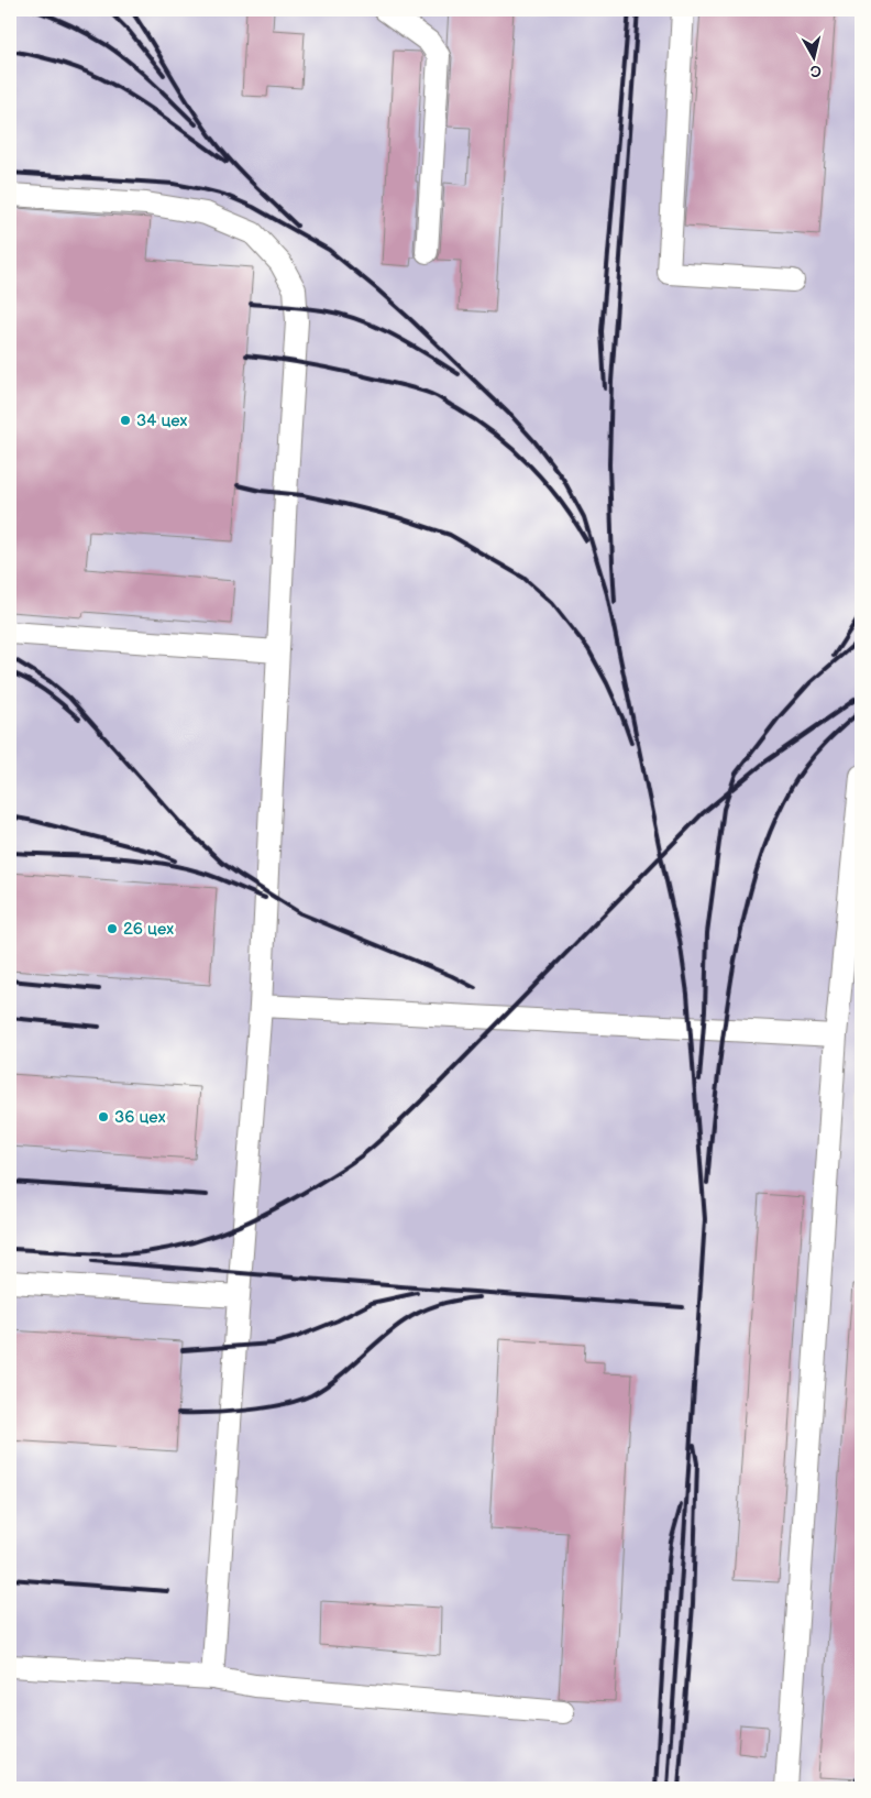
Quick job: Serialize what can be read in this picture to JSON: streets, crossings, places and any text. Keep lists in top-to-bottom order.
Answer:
{
  "places": ["34 цех", "26 цех", "36 цех"],
  "north": "bottom"
}
